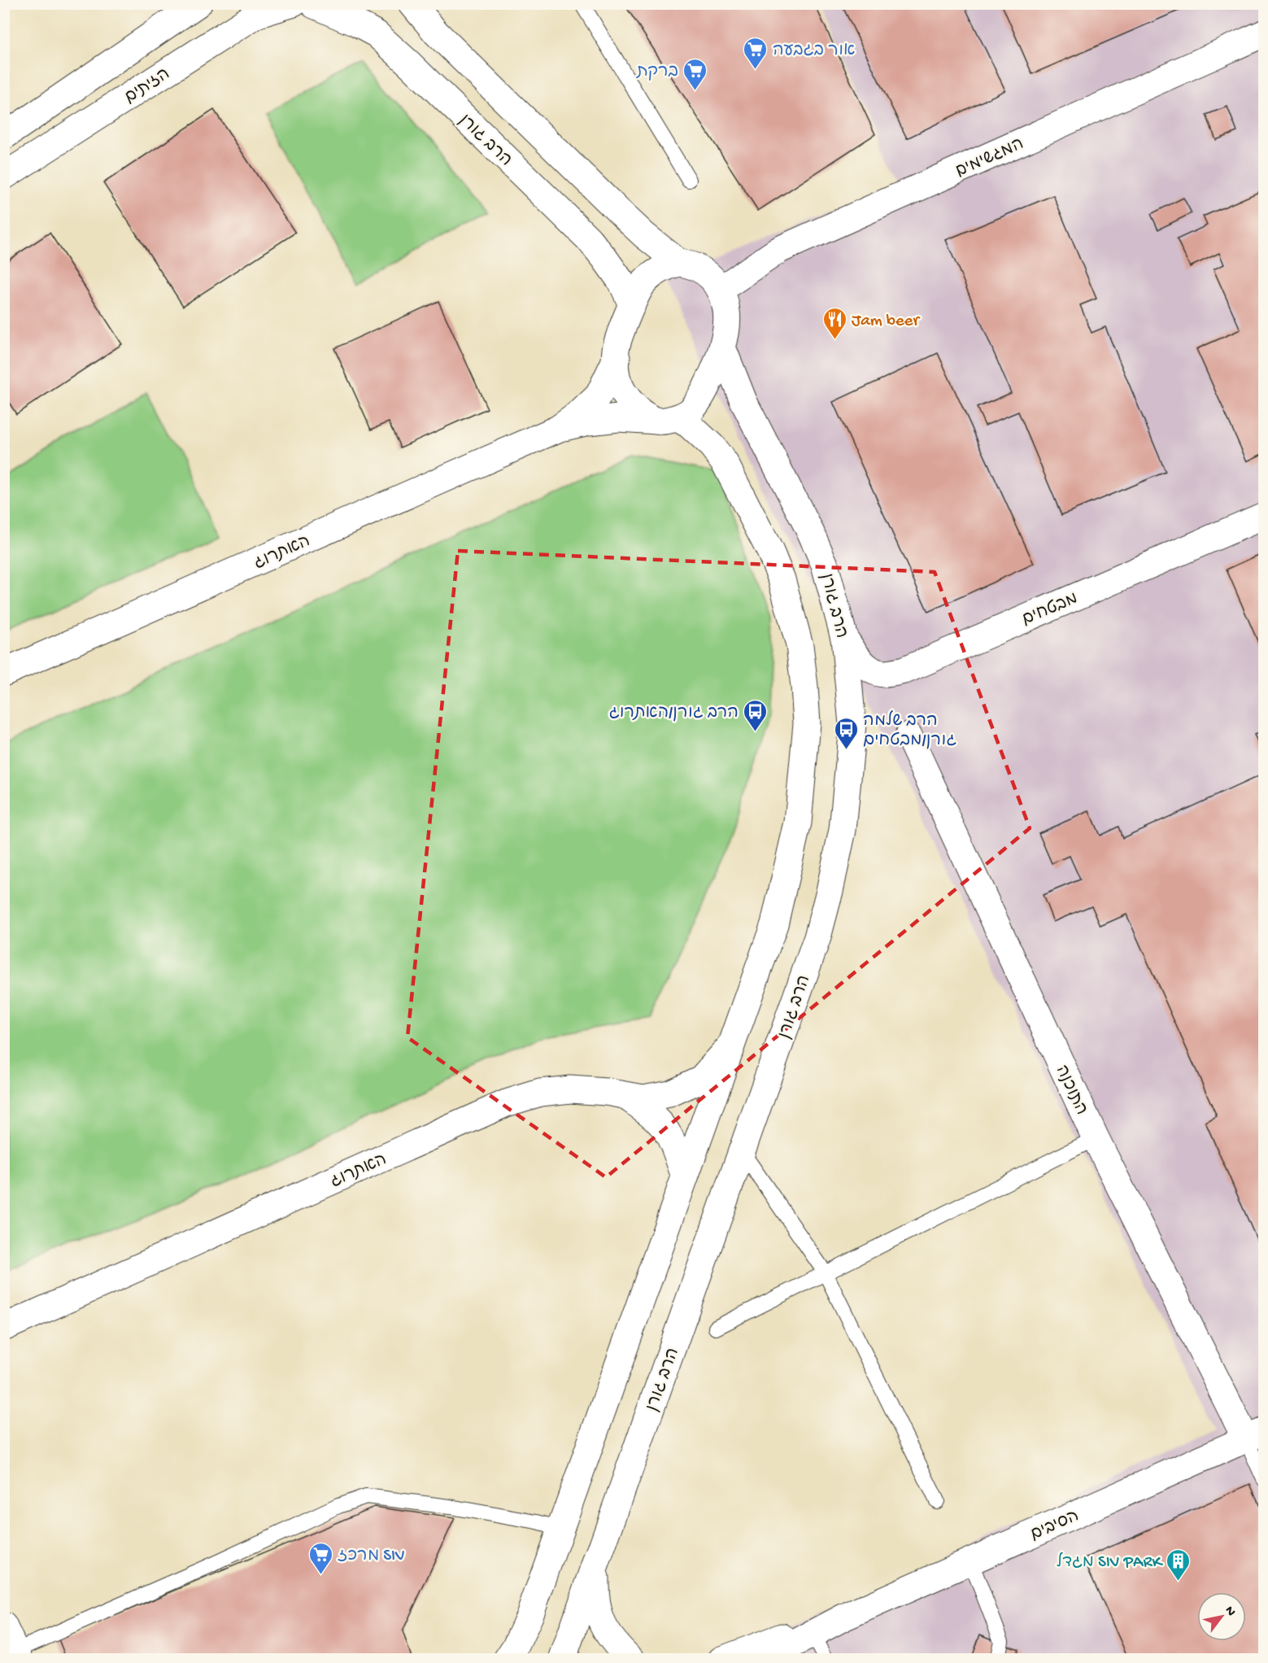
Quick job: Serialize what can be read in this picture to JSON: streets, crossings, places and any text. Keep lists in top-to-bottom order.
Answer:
{
  "streets": {
    "street": [
      "הזיתים",
      "הרב גורן",
      "המגשימים",
      "האתרוג",
      "מבטחים",
      "התוכנה",
      "הסיבים"
    ]
  },
  "crossings": [
    ["הזיתים", "הרב גורן"],
    ["הרב גורן", "המגשימים"],
    ["הרב גורן", "האתרוג"],
    ["הרב גורן", "מבטחים"],
    ["המגשימים", "האתרוג"],
    ["התוכנה", "הסיבים"]
  ],
  "places": {
    "supermarket": ["אור בגבעה", "ברקת", "מרכז SIV"],
    "restaurant": ["Jam beer"],
    "bus stop": ["הרב גורן/האתרוג", "הרב שלמה גורן/מבטחים"],
    "building": ["מגדל SIV PARK"]
  },
  "north": "top right"
}
